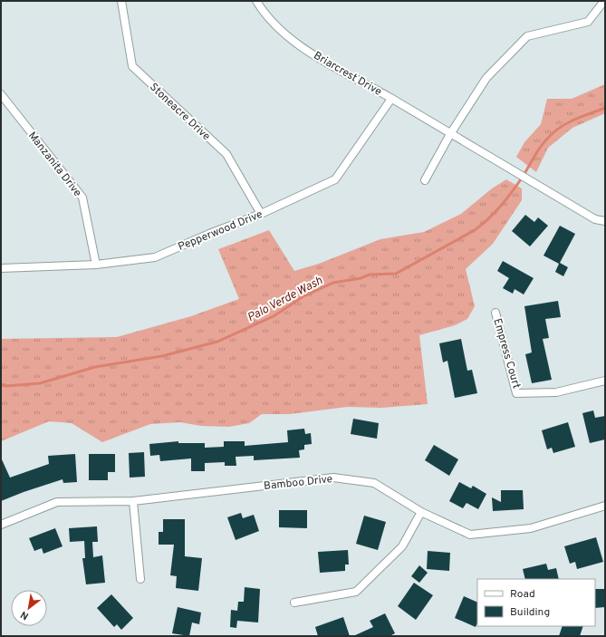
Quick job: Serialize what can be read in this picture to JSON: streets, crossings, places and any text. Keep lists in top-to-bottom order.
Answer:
{
  "streets": {
    "street": [
      "Briarcrest Drive",
      "Stoneacre Drive",
      "Manzanita Drive",
      "Pepperwood Drive",
      "Empress Court",
      "Bamboo Drive"
    ]
  },
  "crossings": [
    ["Briarcrest Drive", "Pepperwood Drive"],
    ["Stoneacre Drive", "Pepperwood Drive"],
    ["Manzanita Drive", "Pepperwood Drive"]
  ],
  "water": ["Palo Verde Wash"],
  "legend": ["Road", "Building"],
  "north": "bottom left"
}
